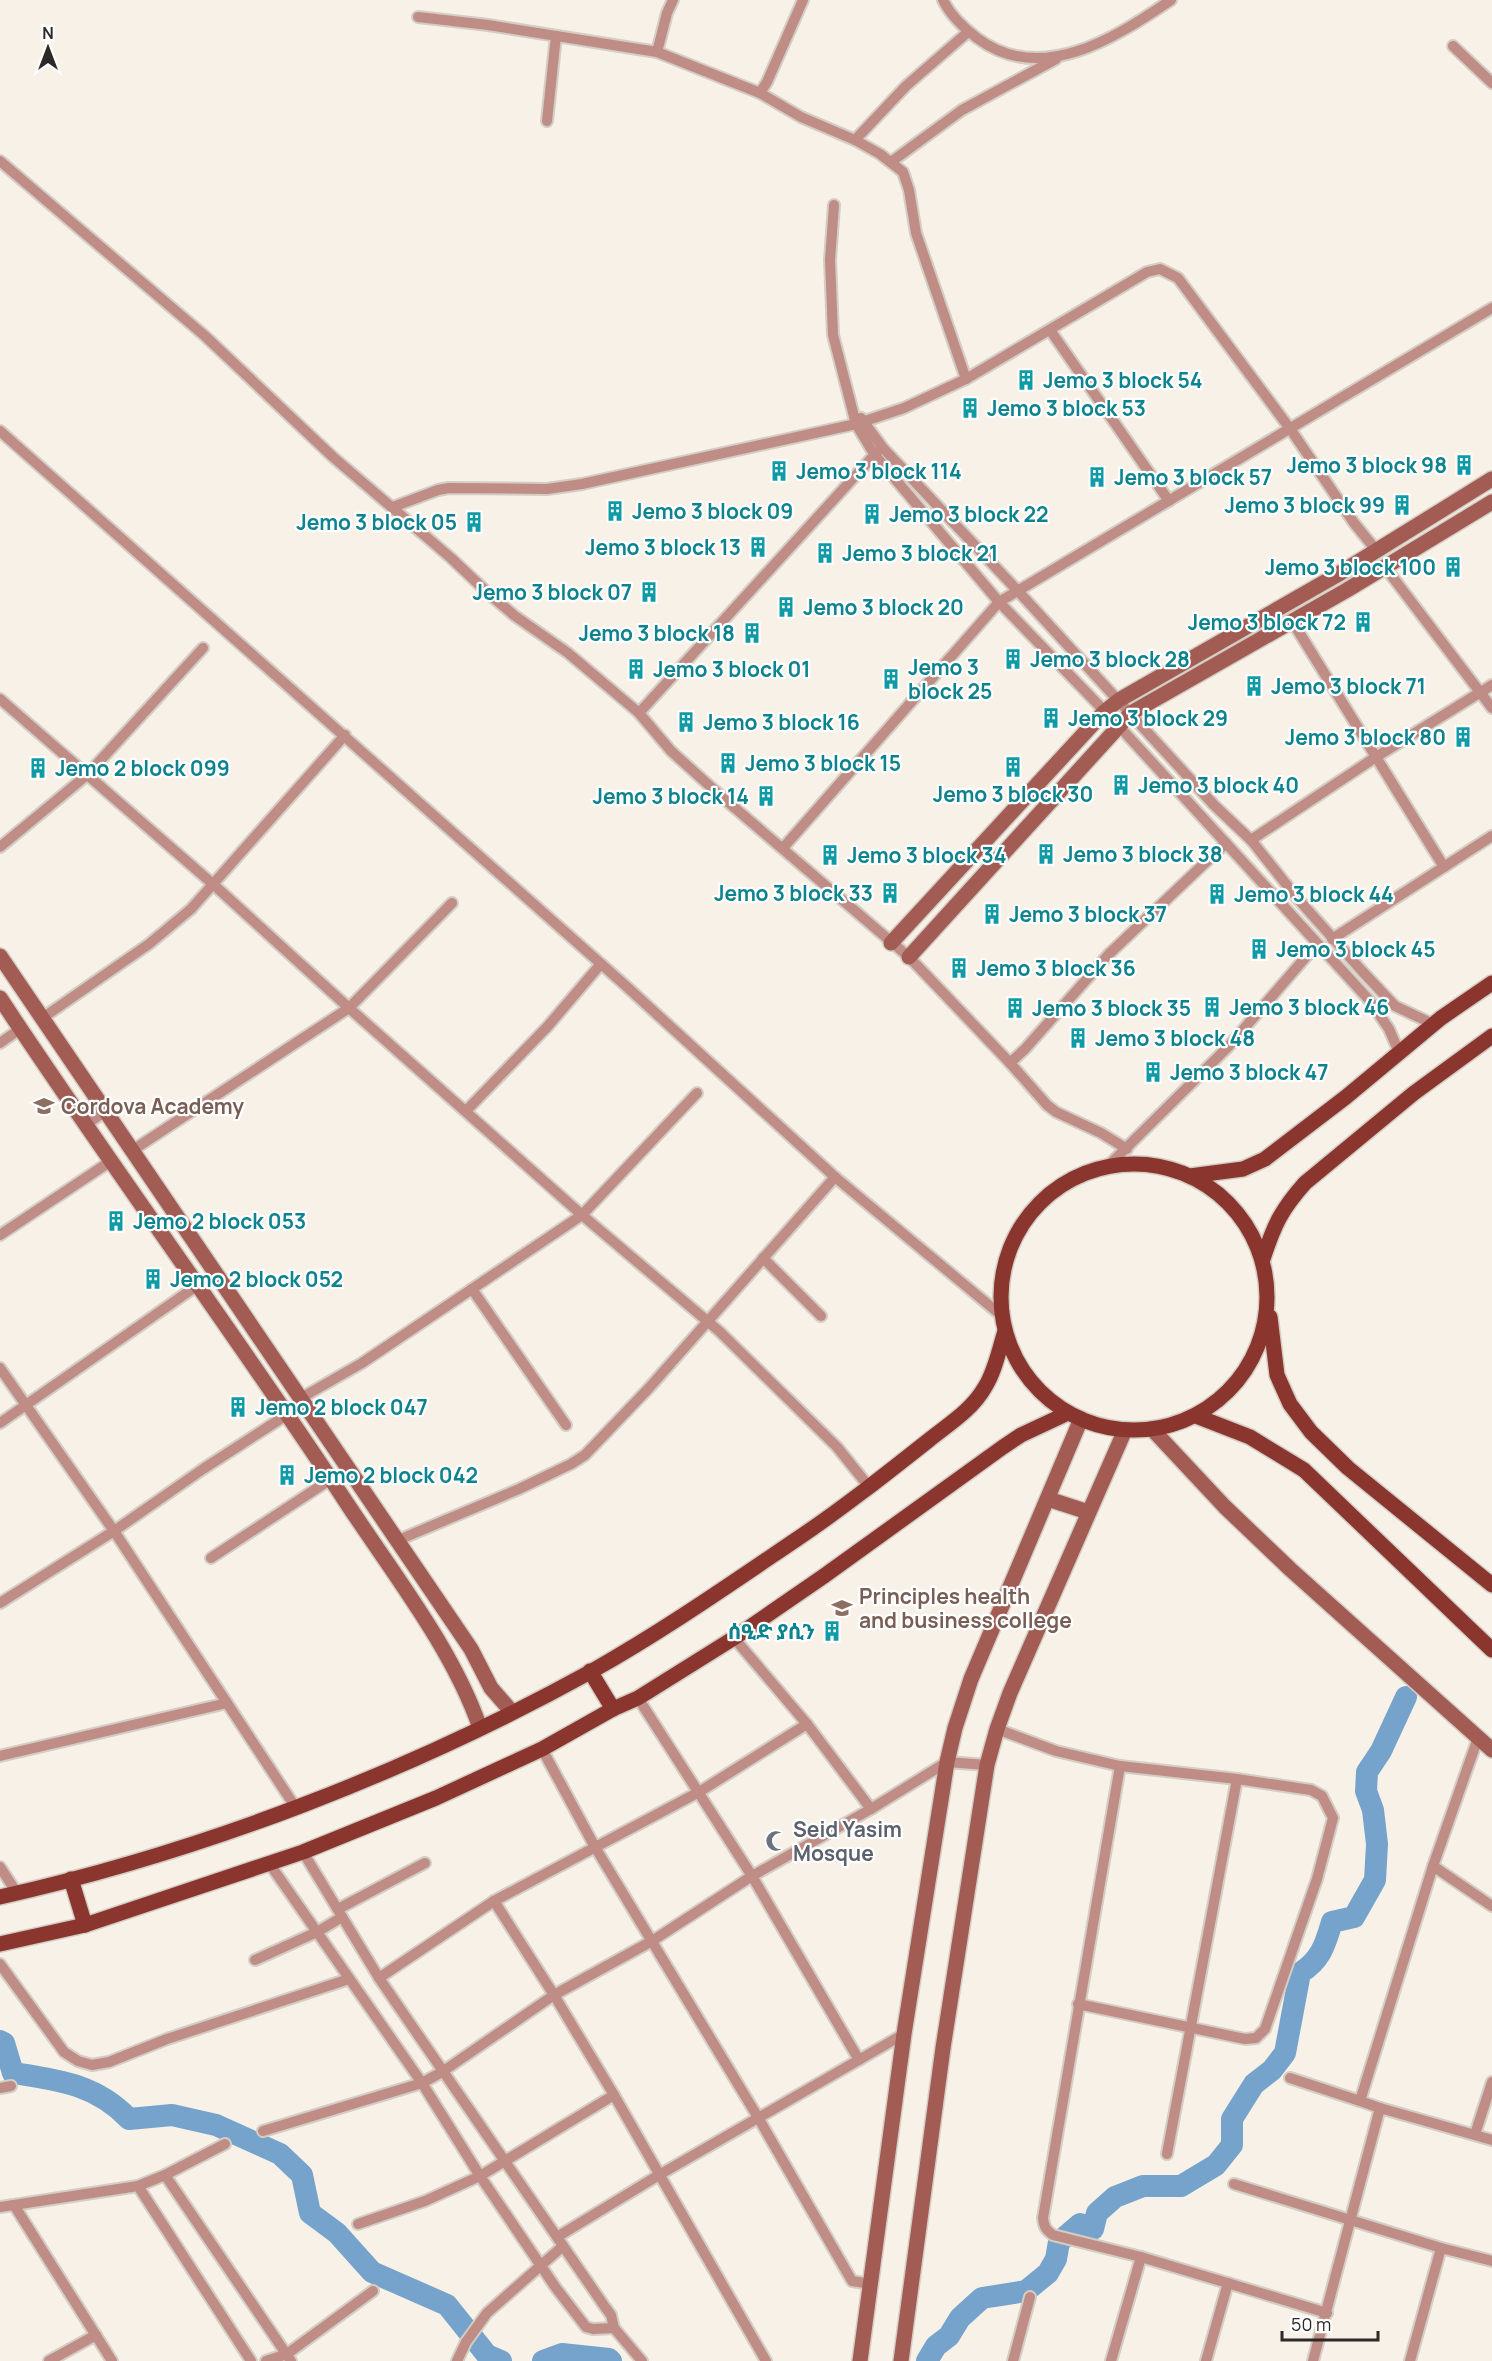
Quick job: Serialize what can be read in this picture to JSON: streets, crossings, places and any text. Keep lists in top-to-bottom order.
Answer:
{
  "places": {
    "building": [
      "Jemo 3 block 54",
      "Jemo 3 block 53",
      "Jemo 3 block 98",
      "Jemo 3 block 114",
      "Jemo 3 block 57",
      "Jemo 3 block 99",
      "Jemo 3 block 09",
      "Jemo 3 block 22",
      "Jemo 3 block 05",
      "Jemo 3 block 13",
      "Jemo 3 block 21",
      "Jemo 3 block 100",
      "Jemo 3 block 07",
      "Jemo 3 block 20",
      "Jemo 3 block 72",
      "Jemo 3 block 18",
      "Jemo 3 block 28",
      "Jemo 3 block 01",
      "Jemo 3 block 25",
      "Jemo 3 block 71",
      "Jemo 3 block 29",
      "Jemo 3 block 16",
      "Jemo 3 block 80",
      "Jemo 3 block 15",
      "Jemo 3 block 30",
      "Jemo 2 block 099",
      "Jemo 3 block 40",
      "Jemo 3 block 14",
      "Jemo 3 block 38",
      "Jemo 3 block 34",
      "Jemo 3 block 33",
      "Jemo 3 block 44",
      "Jemo 3 block 37",
      "Jemo 3 block 45",
      "Jemo 3 block 36",
      "Jemo 3 block 46",
      "Jemo 3 block 35",
      "Jemo 3 block 48",
      "Jemo 3 block 47",
      "Jemo 2 block 053",
      "Jemo 2 block 052",
      "Jemo 2 block 047",
      "Jemo 2 block 042",
      "ሰዒድ ያሲን"
    ],
    "school or university": ["Cordova Academy", "Principles health and business college"],
    "mosque": ["Seid Yasim Mosque"]
  },
  "scale_bar": "50 m",
  "north": "top"
}
